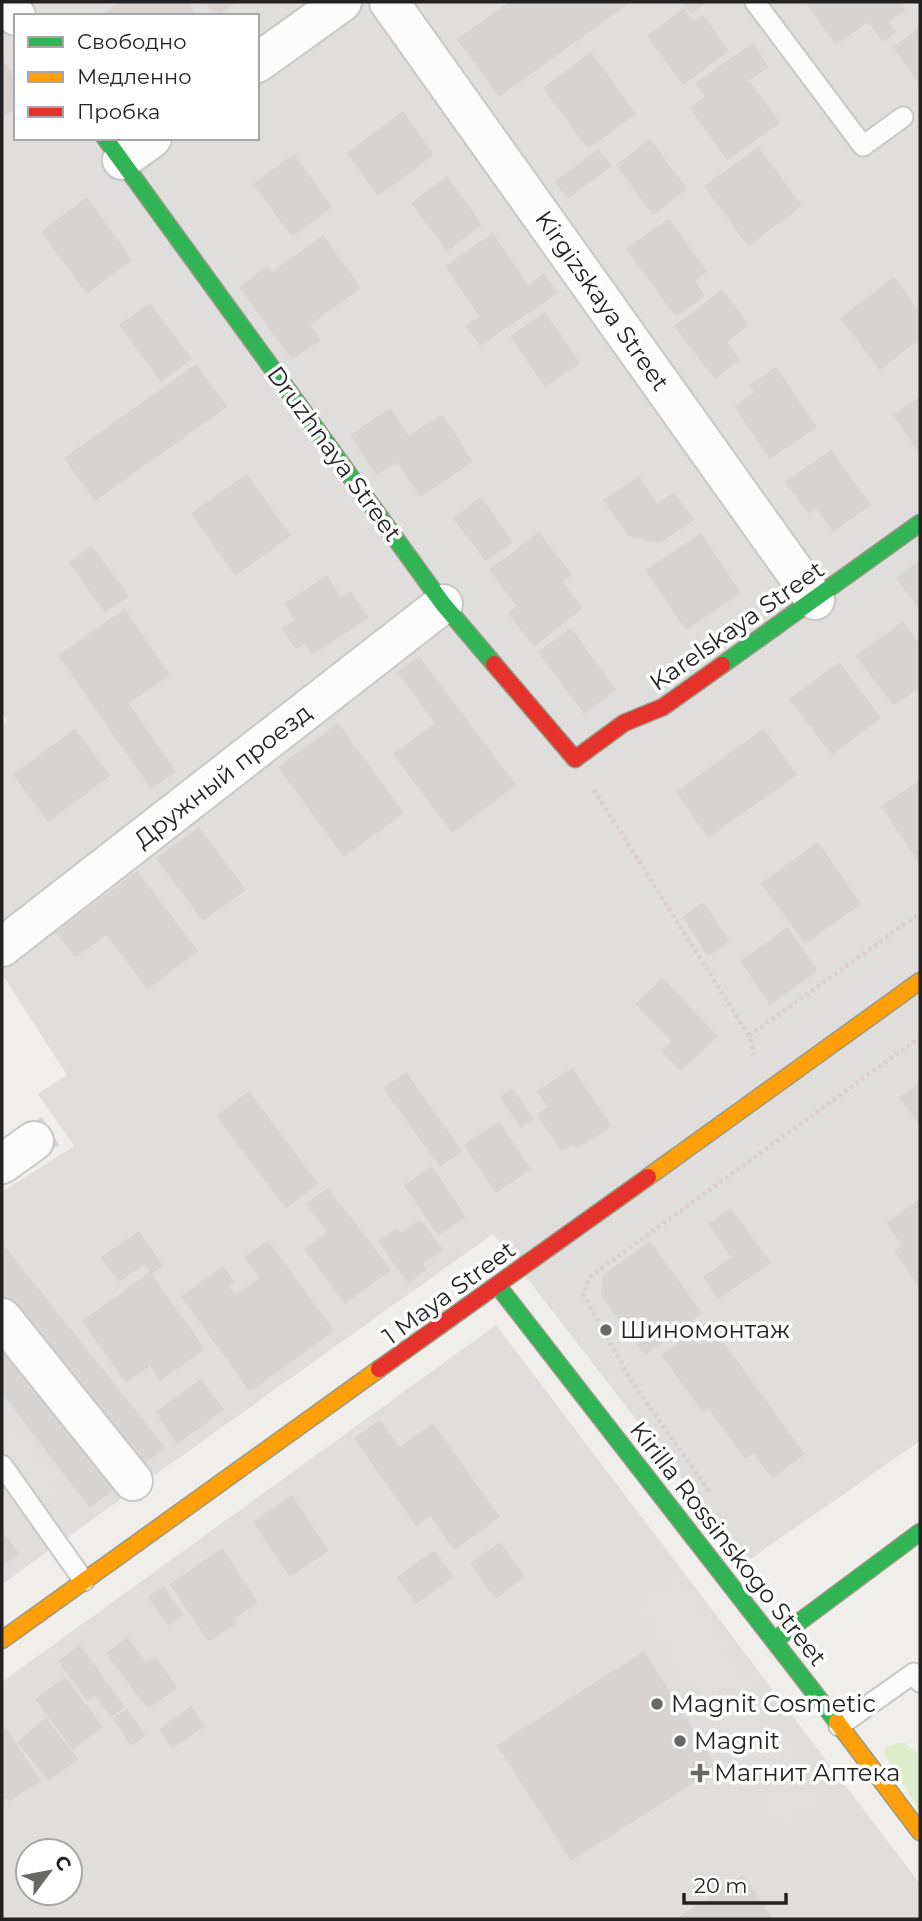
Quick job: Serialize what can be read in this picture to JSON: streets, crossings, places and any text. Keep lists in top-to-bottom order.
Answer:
{
  "streets": {
    "main road": [
      "Druzhnaya Street",
      "Karelskaya Street",
      "1 Maya Street",
      "Kirilla Rossinskogo Street"
    ],
    "street": ["Kirgizskaya Street", "Дружный проезд"]
  },
  "crossings": [
    ["Kirgizskaya Street", "Karelskaya Street"],
    ["Druzhnaya Street", "Karelskaya Street"],
    ["Druzhnaya Street", "Дружный проезд"],
    ["1 Maya Street", "Kirilla Rossinskogo Street"]
  ],
  "places": {
    "other": ["Шиномонтаж", "Magnit Cosmetic", "Magnit"],
    "health": ["Магнит Аптека"]
  },
  "legend": ["Свободно", "Медленно", "Пробка"],
  "scale_bar": "20 m",
  "north": "top right"
}
